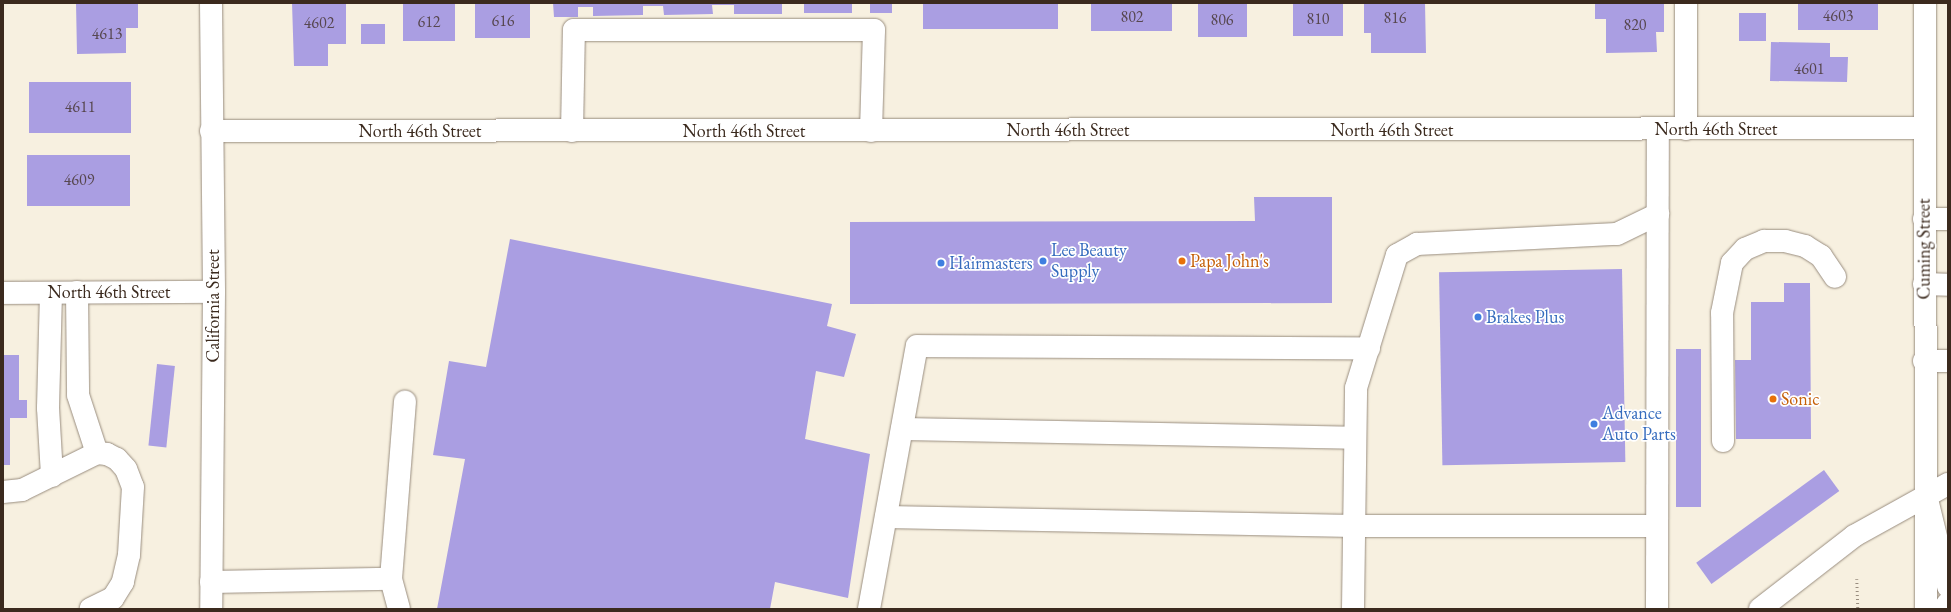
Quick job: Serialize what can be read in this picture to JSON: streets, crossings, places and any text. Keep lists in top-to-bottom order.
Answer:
{
  "streets": {
    "street": ["North 46th Street", "Cuming Street", "California Street"]
  },
  "crossings": [
    ["North 46th Street", "Cuming Street"],
    ["North 46th Street", "California Street"]
  ],
  "places": [
    "Lee Beauty Supply",
    "Papa John's",
    "Hairmasters",
    "Brakes Plus",
    "Sonic",
    "Advance Auto Parts"
  ],
  "house_numbers": [
    "4603",
    "802",
    "816",
    "810",
    "806",
    "616",
    "612",
    "4602",
    "820",
    "4613",
    "4601",
    "4611",
    "4609"
  ]
}
